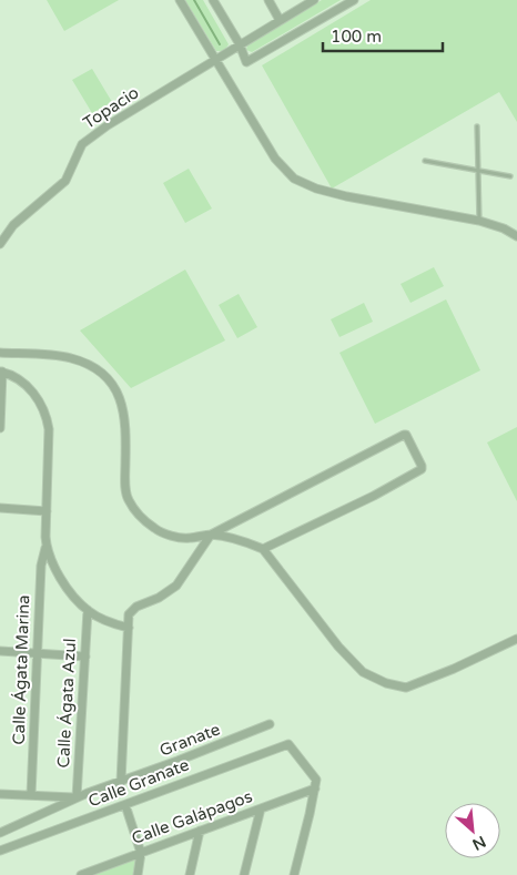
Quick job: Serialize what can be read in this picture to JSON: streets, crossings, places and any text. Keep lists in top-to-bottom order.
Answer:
{
  "streets": {
    "street": [
      "Topacio",
      "Calle Ágata Marina",
      "Calle Ágata Azul",
      "Granate",
      "Calle Granate",
      "Calle Galápagos"
    ]
  },
  "crossings": [
    ["Calle Ágata Azul", "Calle Granate"],
    ["Granate", "Calle Granate"],
    ["Calle Granate", "Calle Galápagos"]
  ],
  "scale_bar": "100 m",
  "north": "bottom right"
}
